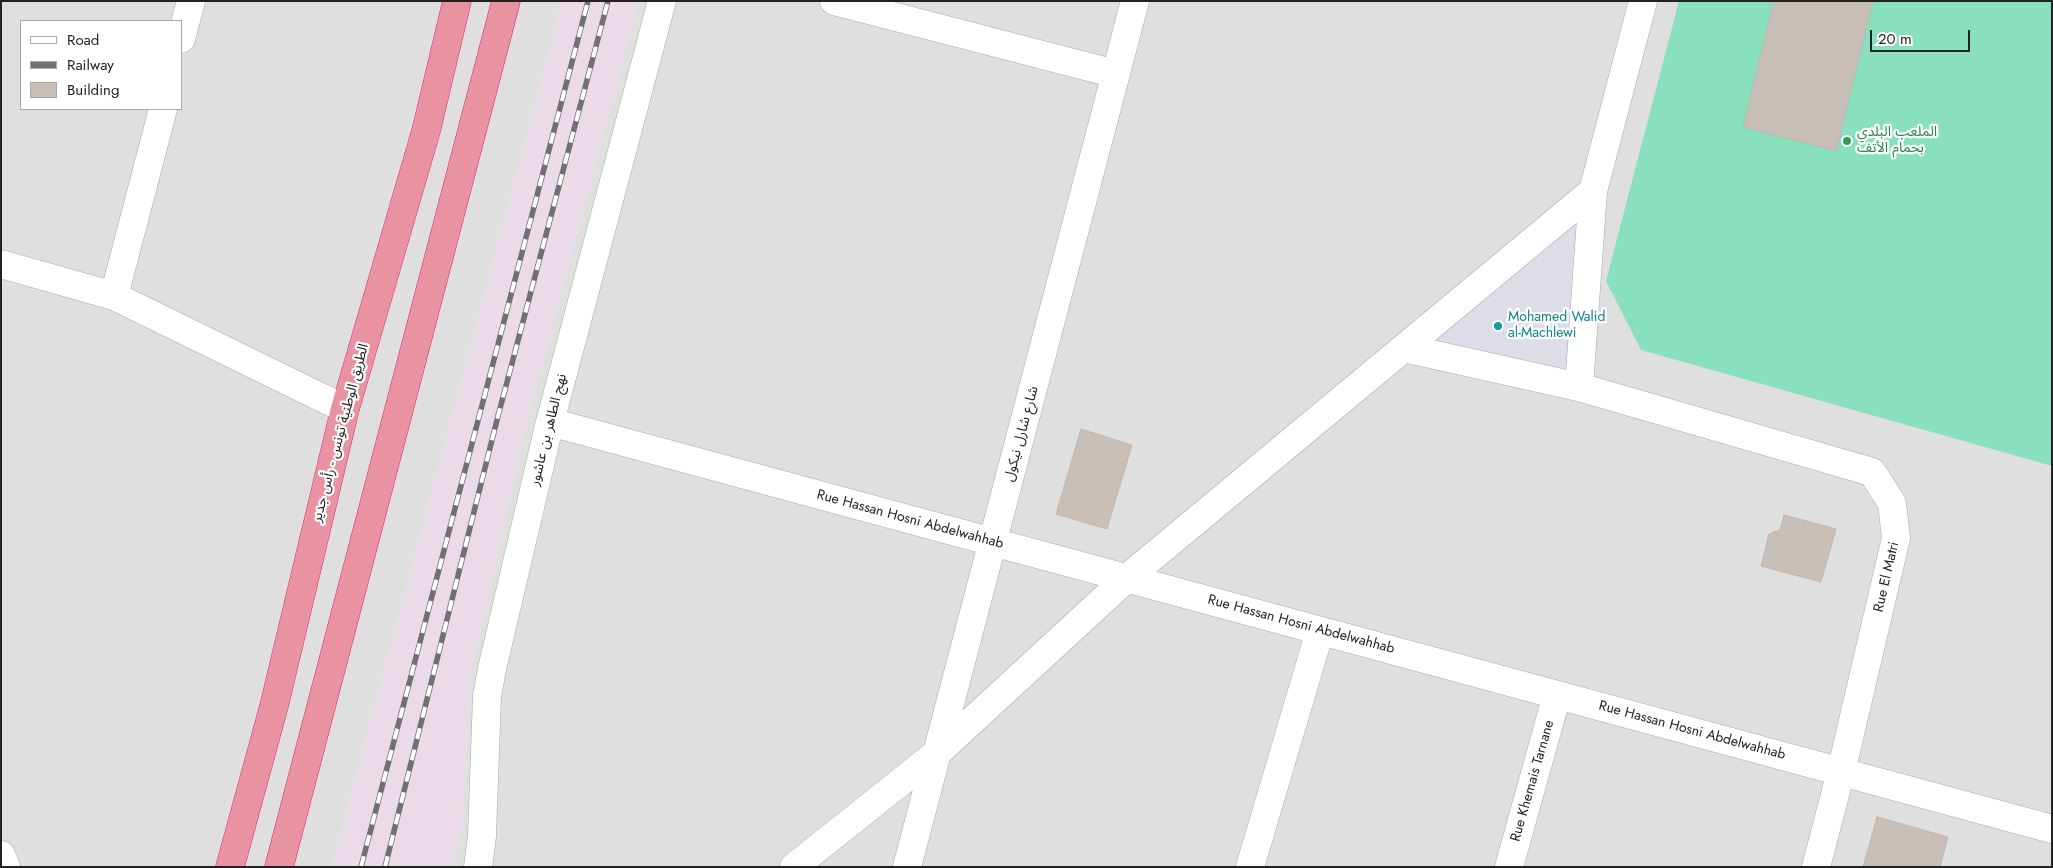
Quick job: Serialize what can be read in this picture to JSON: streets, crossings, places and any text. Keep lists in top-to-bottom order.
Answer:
{
  "streets": {
    "highway": ["الطريق الوطنية تونس - رأس جدير"],
    "street": [
      "نهج الطاهر بن عاشور",
      "شارع شارل نيكول",
      "Rue Hassan Hosni Abdelwahhab",
      "Rue El Matri",
      "Rue Khemais Tarnane"
    ]
  },
  "crossings": [
    ["نهج الطاهر بن عاشور", "Rue Hassan Hosni Abdelwahhab"],
    ["شارع شارل نيكول", "Rue Hassan Hosni Abdelwahhab"],
    ["Rue Hassan Hosni Abdelwahhab", "Rue El Matri"],
    ["Rue Hassan Hosni Abdelwahhab", "Rue Khemais Tarnane"]
  ],
  "places": ["الملعب البلدي بحمام الأتف", "Mohamed Walid al-Machlewi"],
  "legend": ["Road", "Railway", "Building"],
  "scale_bar": "20 m"
}
